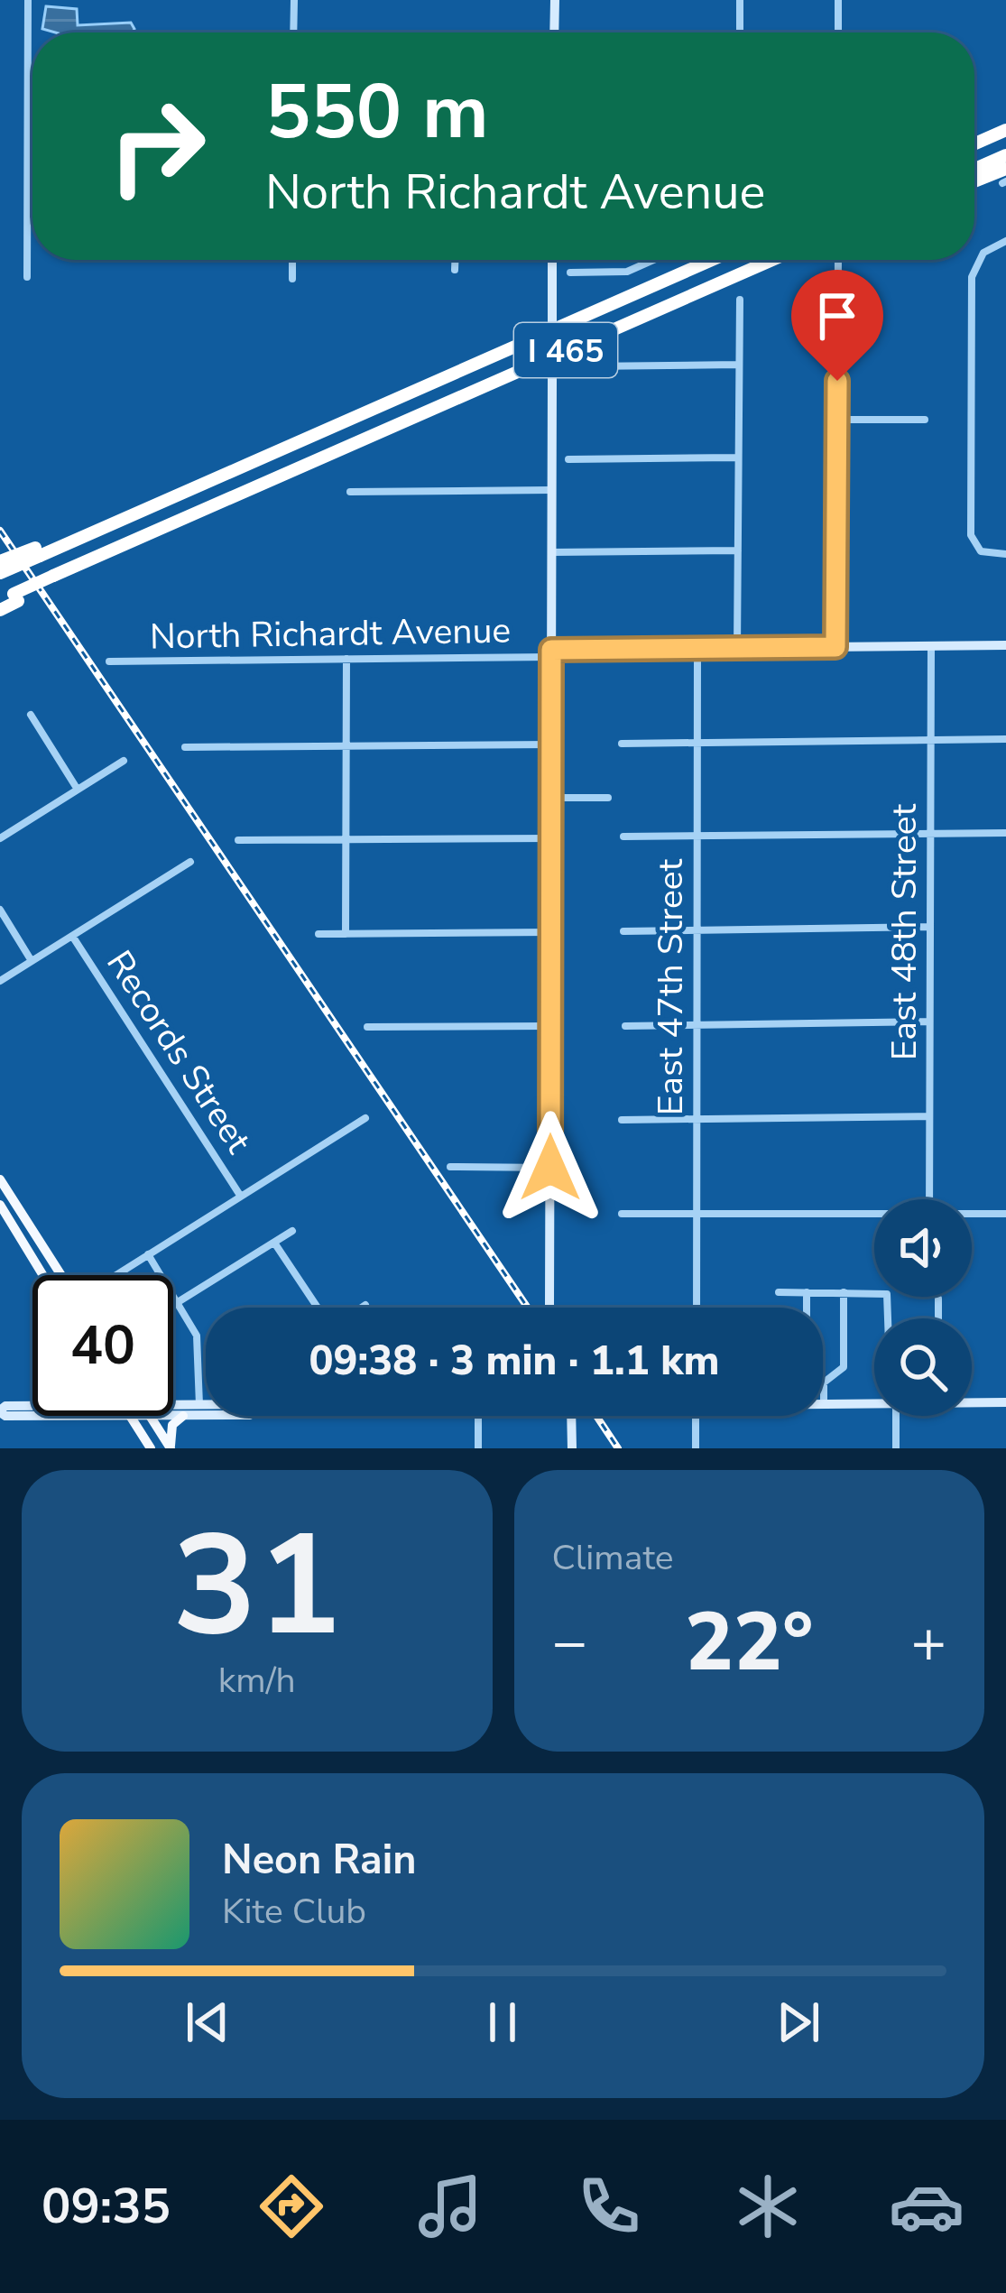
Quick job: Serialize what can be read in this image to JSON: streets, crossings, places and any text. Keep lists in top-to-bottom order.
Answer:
{
  "streets": {
    "highway": ["I 465"],
    "street": [
      "North Richardt Avenue",
      "East 48th Street",
      "East 47th Street",
      "Records Street"
    ]
  },
  "crossings": [
    ["North Richardt Avenue", "East 48th Street"],
    ["North Richardt Avenue", "East 47th Street"]
  ],
  "page": {
    "turn": ["550 m", "North Richardt Avenue"],
    "limit": "40",
    "trip": "09:38 · 3 min · 1.1 km",
    "tile": [
      ["31", "km/h"],
      "Climate"
    ],
    "heat": ["−", "22°", "+"],
    "song": ["Neon Rain", "Kite Club"],
    "tabs": "09:35"
  }
}
